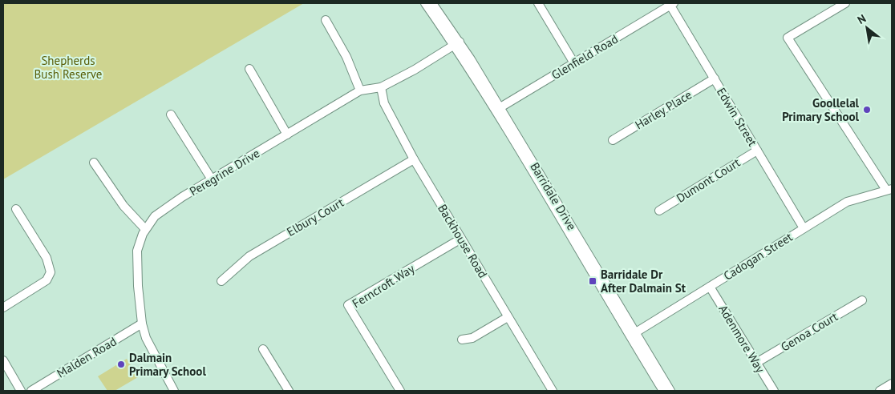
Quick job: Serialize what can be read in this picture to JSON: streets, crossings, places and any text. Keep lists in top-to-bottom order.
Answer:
{
  "streets": {
    "street": [
      "Glenfield Road",
      "Harley Place",
      "Edwin Street",
      "Peregrine Drive",
      "Dumont Court",
      "Barridale Drive",
      "Elbury Court",
      "Backhouse Road",
      "Cadogan Street",
      "Ferncroft Way",
      "Genoa Court",
      "Adenmore Way",
      "Malden Road"
    ]
  },
  "crossings": [
    ["Glenfield Road", "Edwin Street"],
    ["Glenfield Road", "Barridale Drive"],
    ["Harley Place", "Edwin Street"],
    ["Edwin Street", "Dumont Court"],
    ["Edwin Street", "Cadogan Street"],
    ["Peregrine Drive", "Barridale Drive"],
    ["Peregrine Drive", "Backhouse Road"],
    ["Peregrine Drive", "Malden Road"],
    ["Barridale Drive", "Cadogan Street"],
    ["Elbury Court", "Backhouse Road"],
    ["Backhouse Road", "Ferncroft Way"],
    ["Cadogan Street", "Adenmore Way"],
    ["Genoa Court", "Adenmore Way"]
  ],
  "parks": ["Shepherds Bush Reserve"],
  "places": {
    "other": ["Goollelal Primary School", "Dalmain Primary School"],
    "transit": ["Barridale Dr After Dalmain St"]
  },
  "north": "top left"
}
